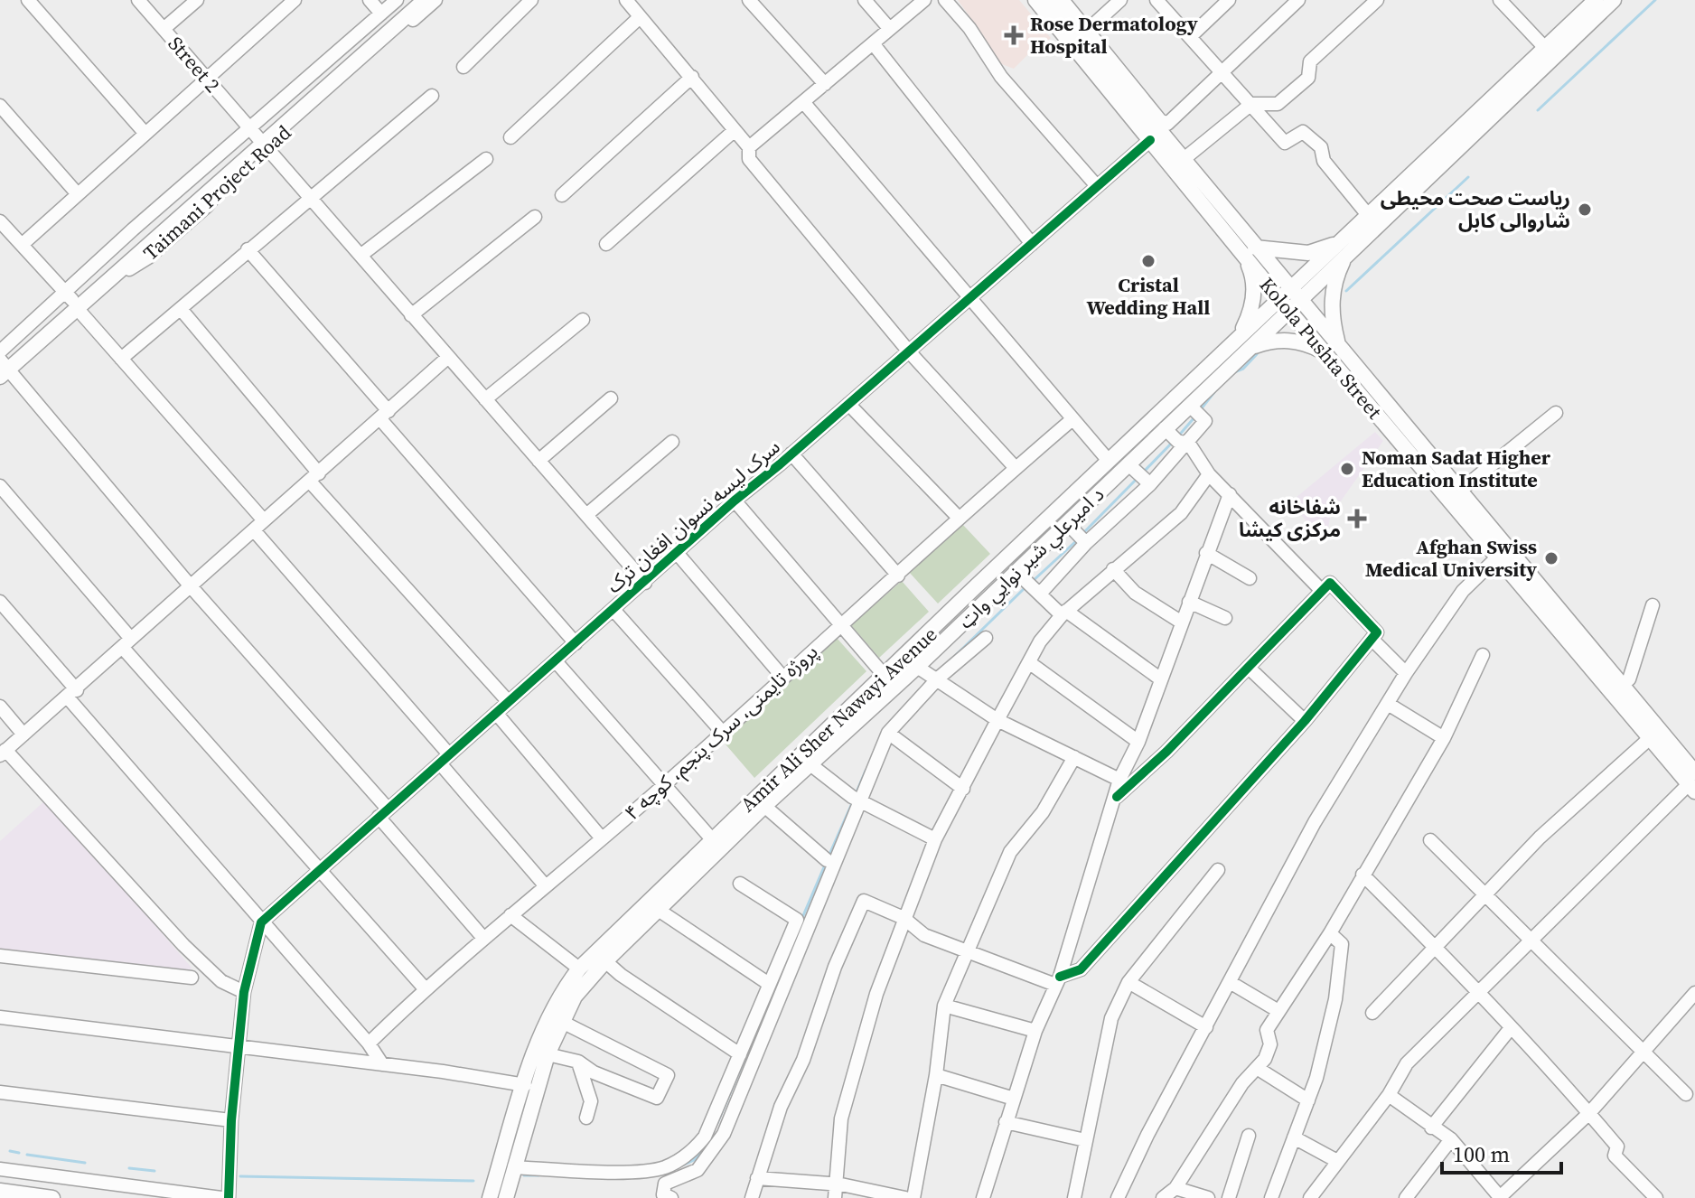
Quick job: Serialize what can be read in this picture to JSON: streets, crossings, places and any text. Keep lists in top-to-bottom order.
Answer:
{
  "streets": {
    "main road": [
      "Taimani Project Road",
      "Kolola Pushta Street",
      "د امیرعلي شیر نوايي واټ",
      "Amir Ali Sher Nawayi Avenue"
    ],
    "street": ["Street 2", "سرک لیسه نسوان افغان‌ ترک", "پروژه تایمنی، سرک پنجم، کوچه ۴"]
  },
  "crossings": [
    ["Street 2", "Taimani Project Road"],
    ["Street 2", "سرک لیسه نسوان افغان‌ ترک"],
    ["Kolola Pushta Street", "سرک لیسه نسوان افغان‌ ترک"],
    ["Kolola Pushta Street", "Amir Ali Sher Nawayi Avenue"],
    ["د امیرعلي شیر نوايي واټ", "Amir Ali Sher Nawayi Avenue"]
  ],
  "places": {
    "health": ["Rose Dermatology Hospital", "شفاخانه مرکزی کیشا"],
    "other": [
      "ریاست صحت محیطی شاروالی کابل",
      "Cristal Wedding Hall",
      "Noman Sadat Higher Education Institute",
      "Afghan Swiss Medical University"
    ]
  },
  "scale_bar": "100 m"
}
